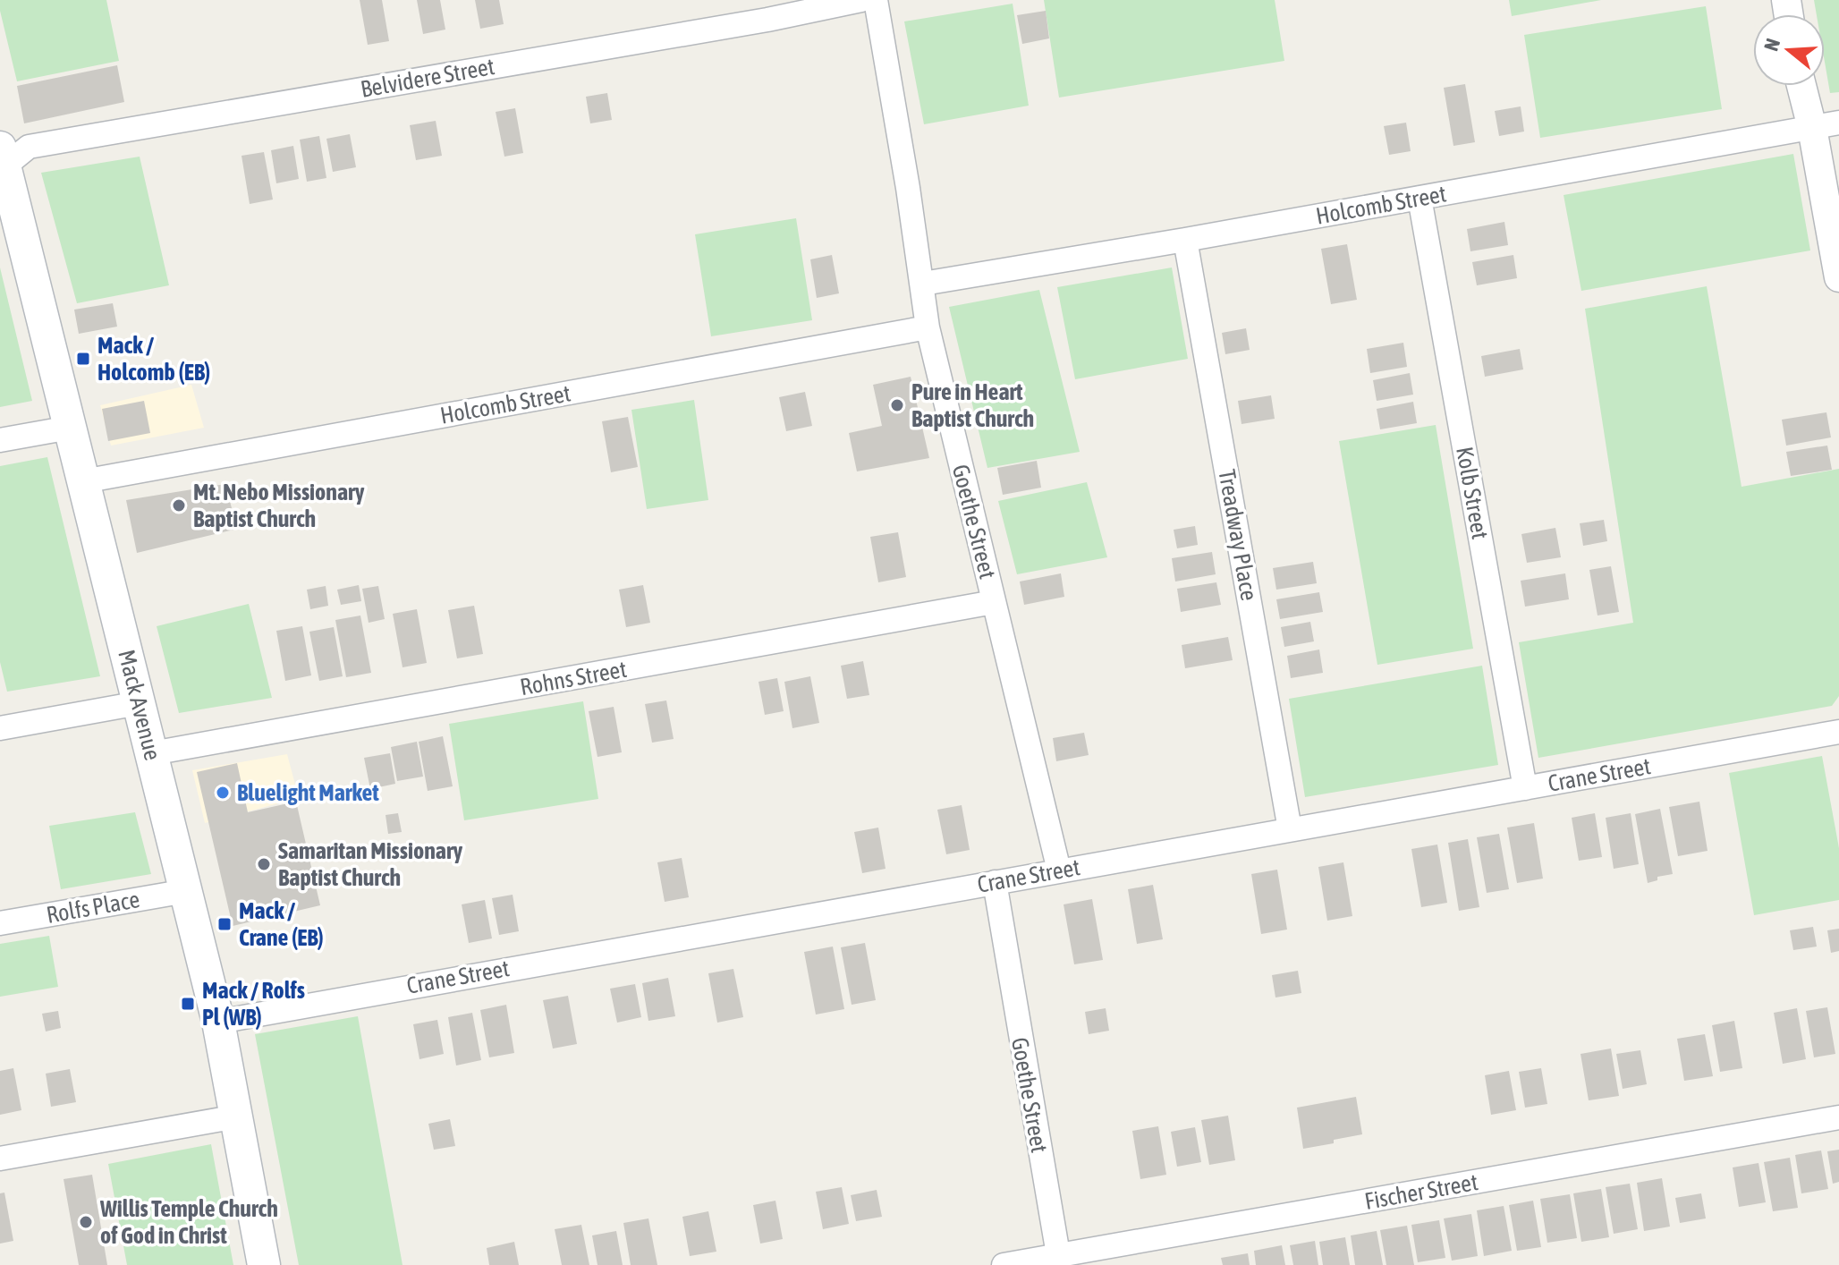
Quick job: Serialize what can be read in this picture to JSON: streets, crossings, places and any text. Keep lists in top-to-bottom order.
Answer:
{
  "streets": {
    "main road": ["Mack Avenue"],
    "street": [
      "Belvidere Street",
      "Holcomb Street",
      "Kolb Street",
      "Goethe Street",
      "Treadway Place",
      "Rohns Street",
      "Crane Street",
      "Rolfs Place",
      "Fischer Street"
    ]
  },
  "crossings": [
    ["Belvidere Street", "Mack Avenue"],
    ["Holcomb Street", "Kolb Street"],
    ["Holcomb Street", "Goethe Street"],
    ["Holcomb Street", "Treadway Place"],
    ["Holcomb Street", "Mack Avenue"],
    ["Kolb Street", "Crane Street"],
    ["Goethe Street", "Rohns Street"],
    ["Goethe Street", "Crane Street"],
    ["Goethe Street", "Fischer Street"],
    ["Treadway Place", "Crane Street"],
    ["Rohns Street", "Mack Avenue"],
    ["Mack Avenue", "Crane Street"],
    ["Mack Avenue", "Rolfs Place"]
  ],
  "places": {
    "transit": ["Mack / Holcomb (EB)", "Mack / Crane (EB)", "Mack / Rolfs Pl (WB)"],
    "other": [
      "Pure in Heart Baptist Church",
      "Mt. Nebo Missionary Baptist Church",
      "Bluelight Market",
      "Samaritan Missionary Baptist Church",
      "Willis Temple Church of God in Christ"
    ]
  },
  "north": "left"
}
